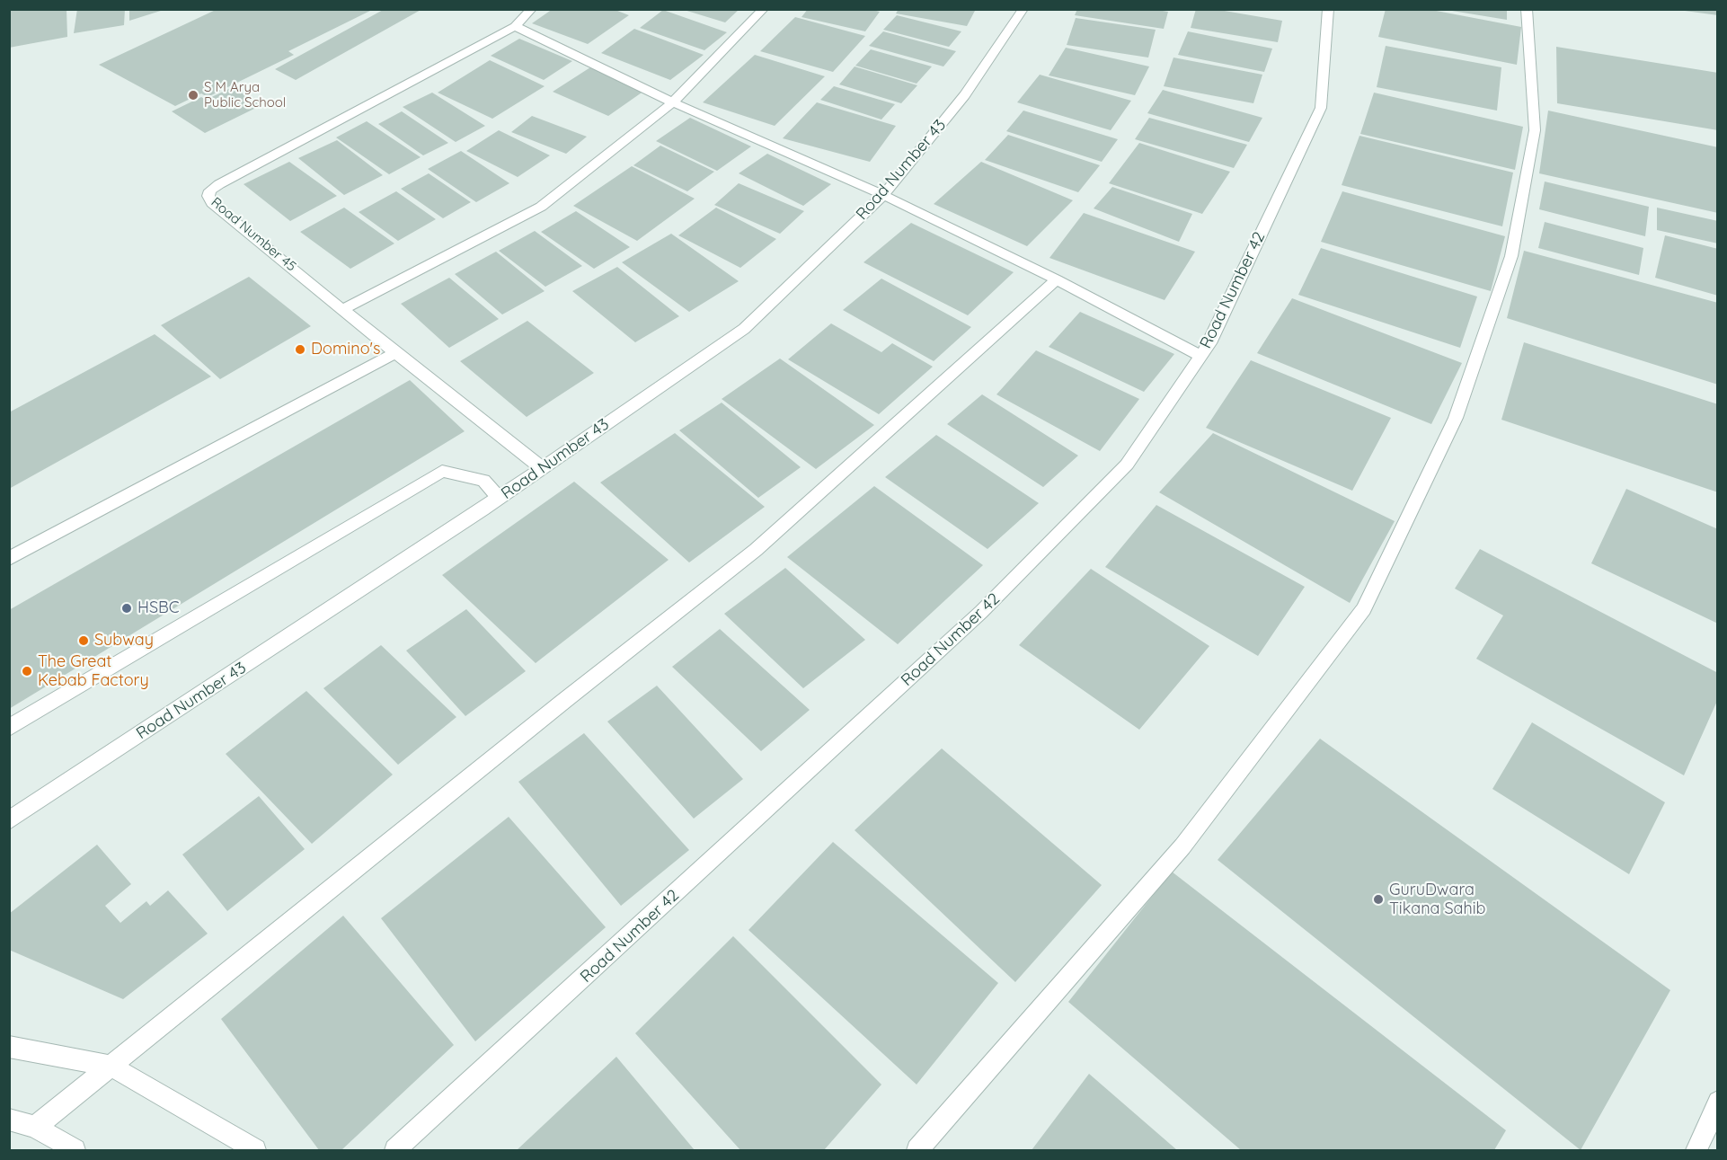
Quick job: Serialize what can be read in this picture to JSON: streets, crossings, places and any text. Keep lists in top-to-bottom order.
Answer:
{
  "streets": {
    "street": ["Road Number 43", "Road Number 45", "Road Number 42"]
  },
  "crossings": [
    ["Road Number 43", "Road Number 45"]
  ],
  "places": [
    "S M Arya Public School",
    "Domino's",
    "HSBC",
    "Subway",
    "The Great Kebab Factory",
    "GuruDwara Tikana Sahib"
  ]
}
